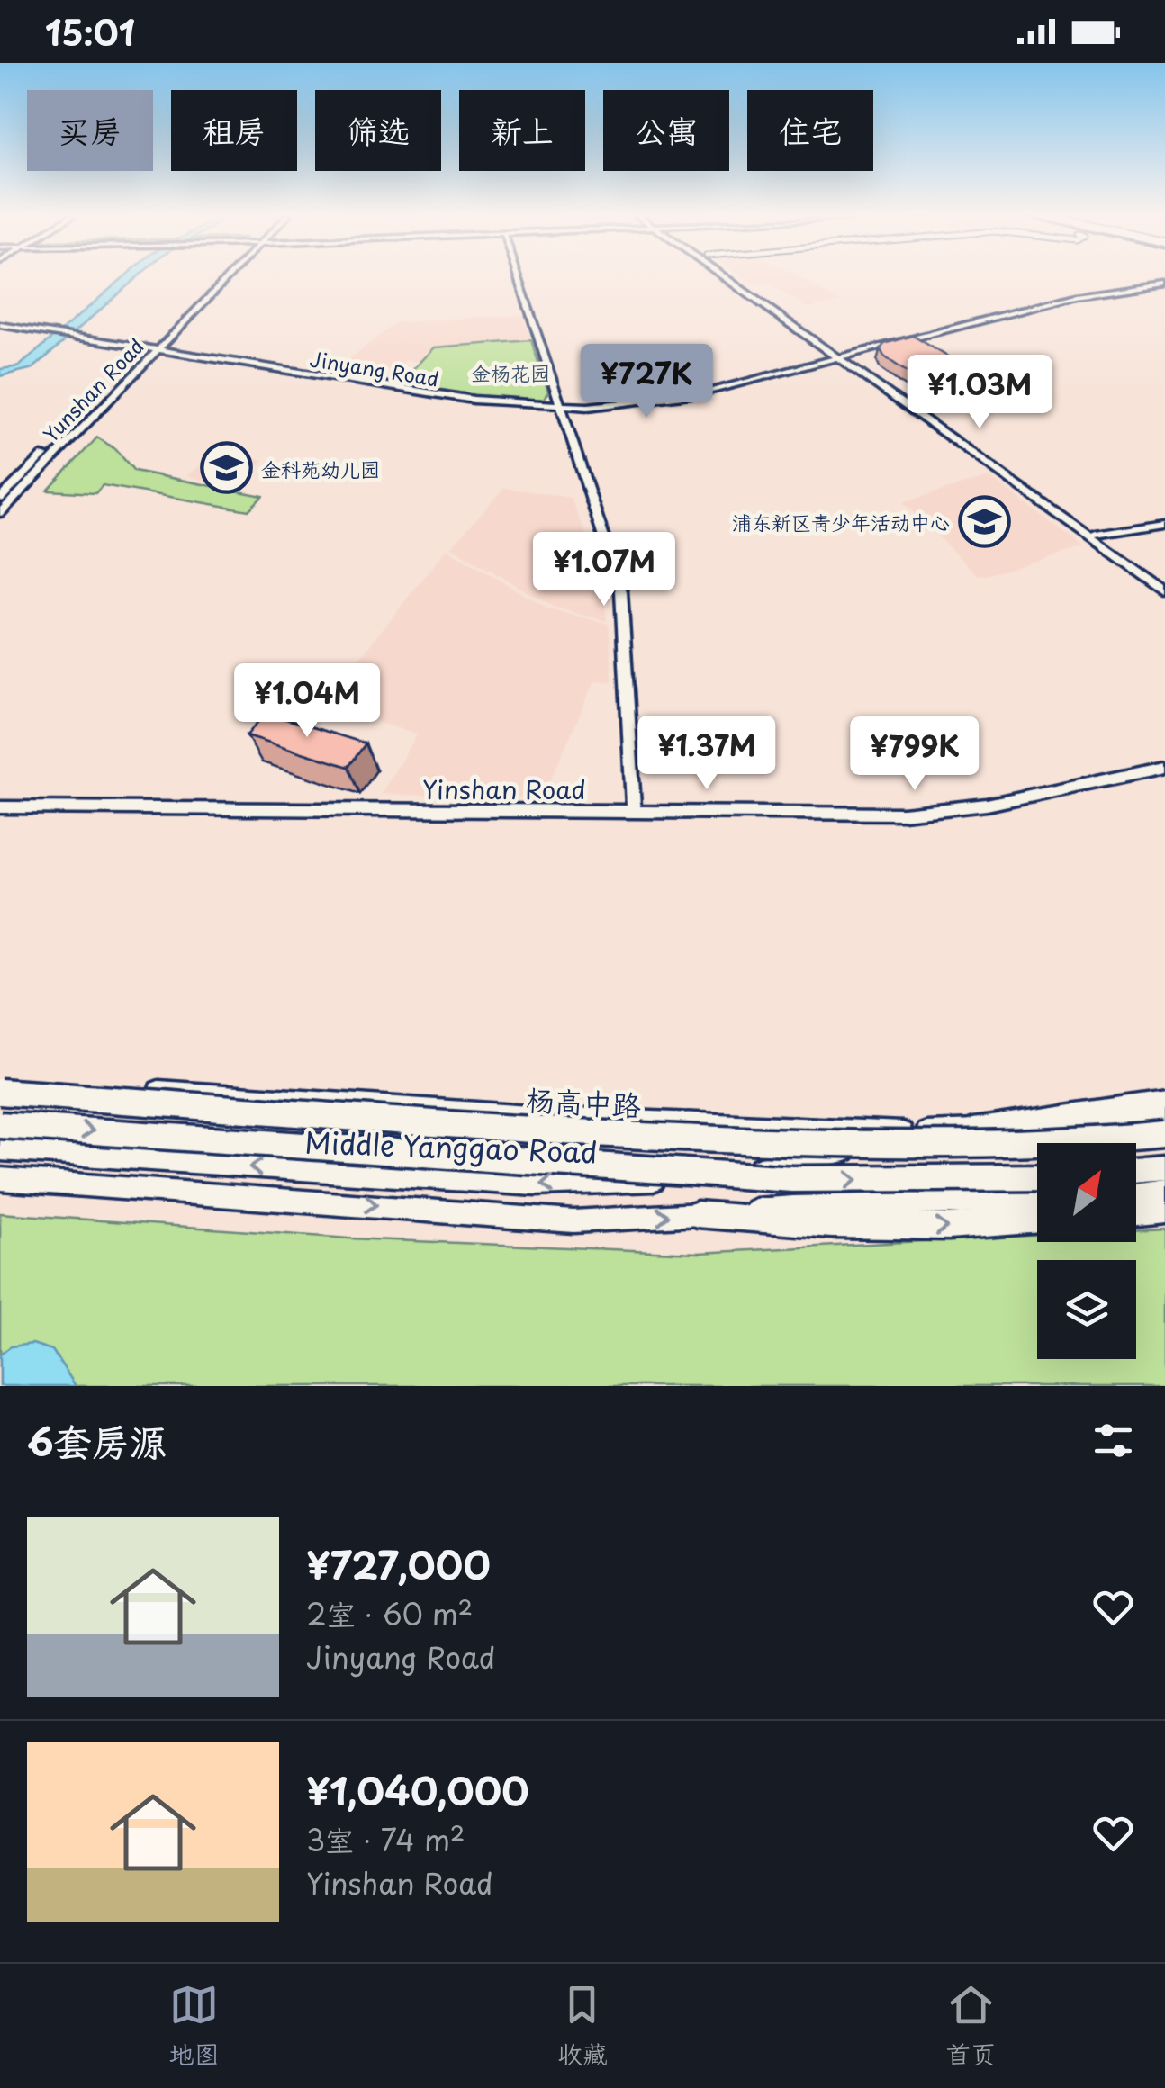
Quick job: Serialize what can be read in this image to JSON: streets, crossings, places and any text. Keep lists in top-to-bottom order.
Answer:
{
  "streets": {
    "highway": ["杨高中路"],
    "main road": ["Middle Yanggao Road"],
    "street": ["Jinyang Road", "Yunshan Road", "Yinshan Road"]
  },
  "crossings": [
    ["Jinyang Road", "Yunshan Road"]
  ],
  "parks": ["金杨花园"],
  "places": {
    "school or university": ["金科苑幼儿园", "浦东新区青少年活动中心"]
  },
  "north": "top right",
  "page": {
    "status": "15:01",
    "chip": [
      "买房",
      "租房",
      "筛选",
      "新上",
      "公寓",
      "住宅"
    ],
    "price": [
      "¥727K",
      "¥1.03M",
      "¥1.07M",
      "¥1.04M",
      "¥1.37M",
      "¥799K"
    ],
    "heading": "6套房源",
    "list": [
      {
        "name": "¥727,000",
        "note": "2室 · 60 m² · Jinyang Road"
      },
      {
        "name": "¥1,040,000",
        "note": "3室 · 74 m² · Yinshan Road"
      }
    ],
    "tabs": ["地图", "收藏", "首页"]
  }
}
